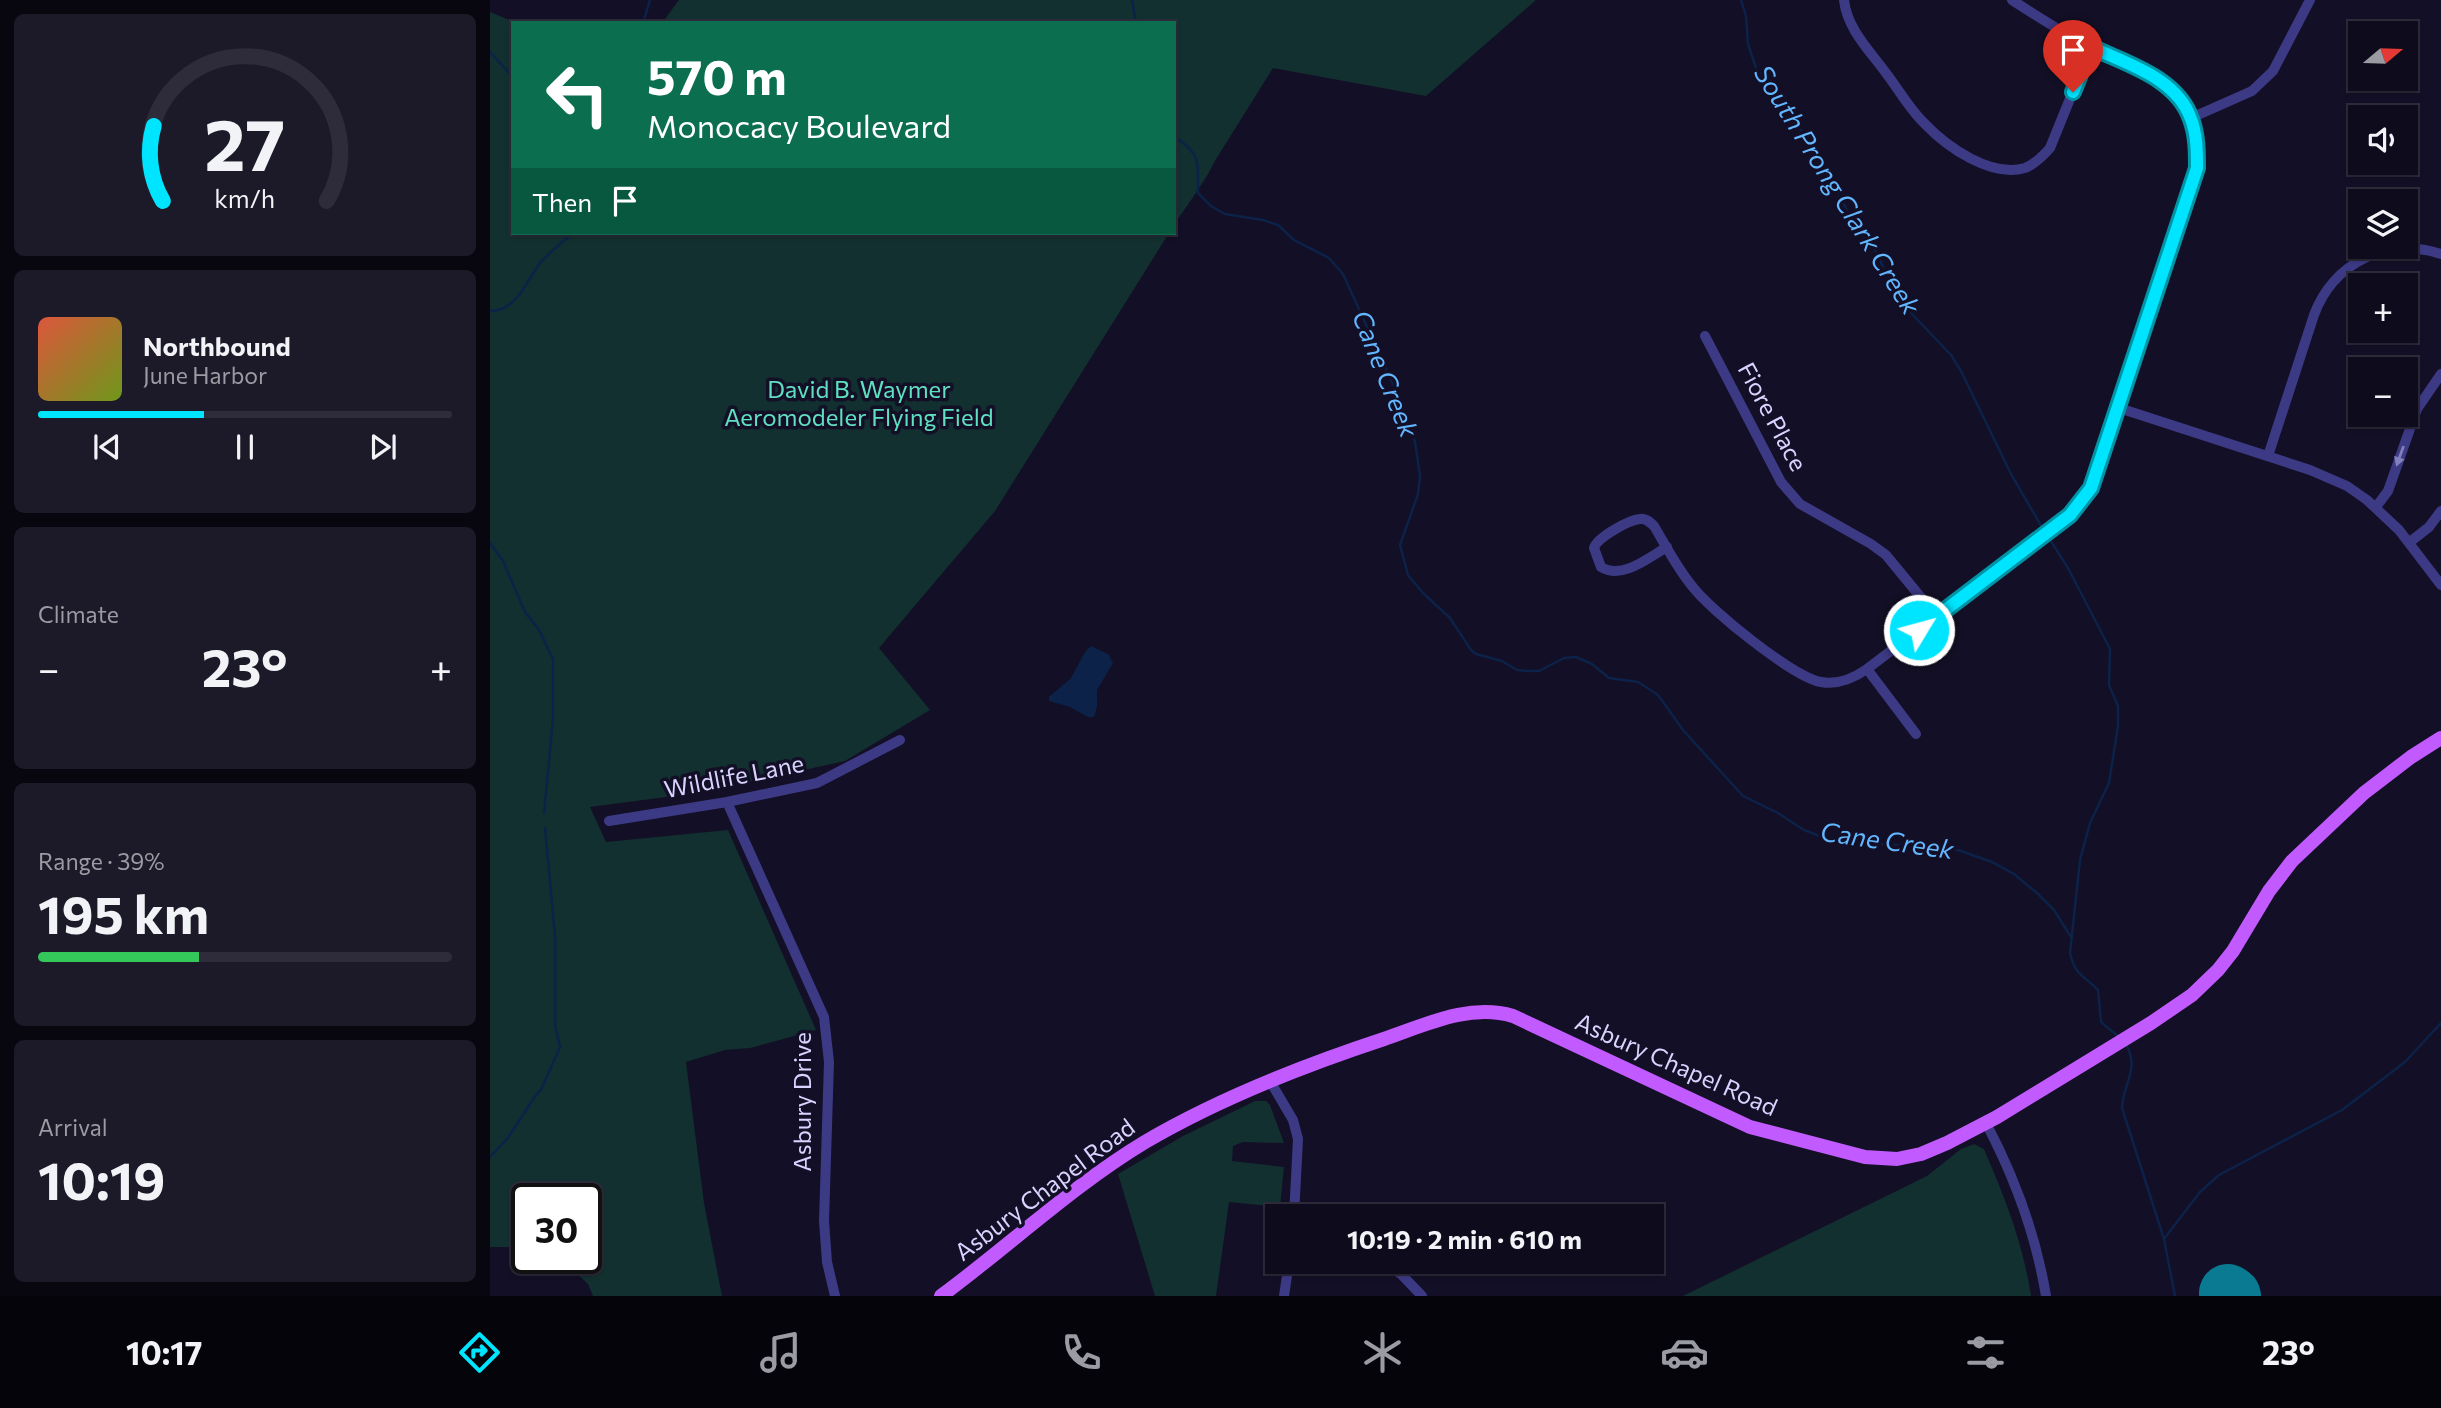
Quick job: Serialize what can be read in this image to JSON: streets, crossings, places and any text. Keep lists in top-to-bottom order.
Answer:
{
  "streets": {
    "main road": ["Asbury Chapel Road"],
    "street": ["Fiore Place", "Wildlife Lane", "Asbury Drive"]
  },
  "crossings": [
    ["Wildlife Lane", "Asbury Drive"]
  ],
  "water": ["South Prong Clark Creek", "Cane Creek"],
  "parks": ["David B. Waymer Aeromodeler Flying Field"],
  "north": "right",
  "page": {
    "map_buttons": ["+", "−"],
    "turn": ["570 m", "Monocacy Boulevard"],
    "then": "Then",
    "song": ["Northbound", "June Harbor"],
    "tile": [
      "Climate",
      ["Range · 39%", "195 km"],
      ["Arrival", "10:19"]
    ],
    "heat": ["−", "23°", "+"],
    "limit": "30",
    "trip": "10:19 · 2 min · 610 m",
    "tabs": ["10:17", "23°"],
    "gauge": ["27", "km/h"]
  }
}
